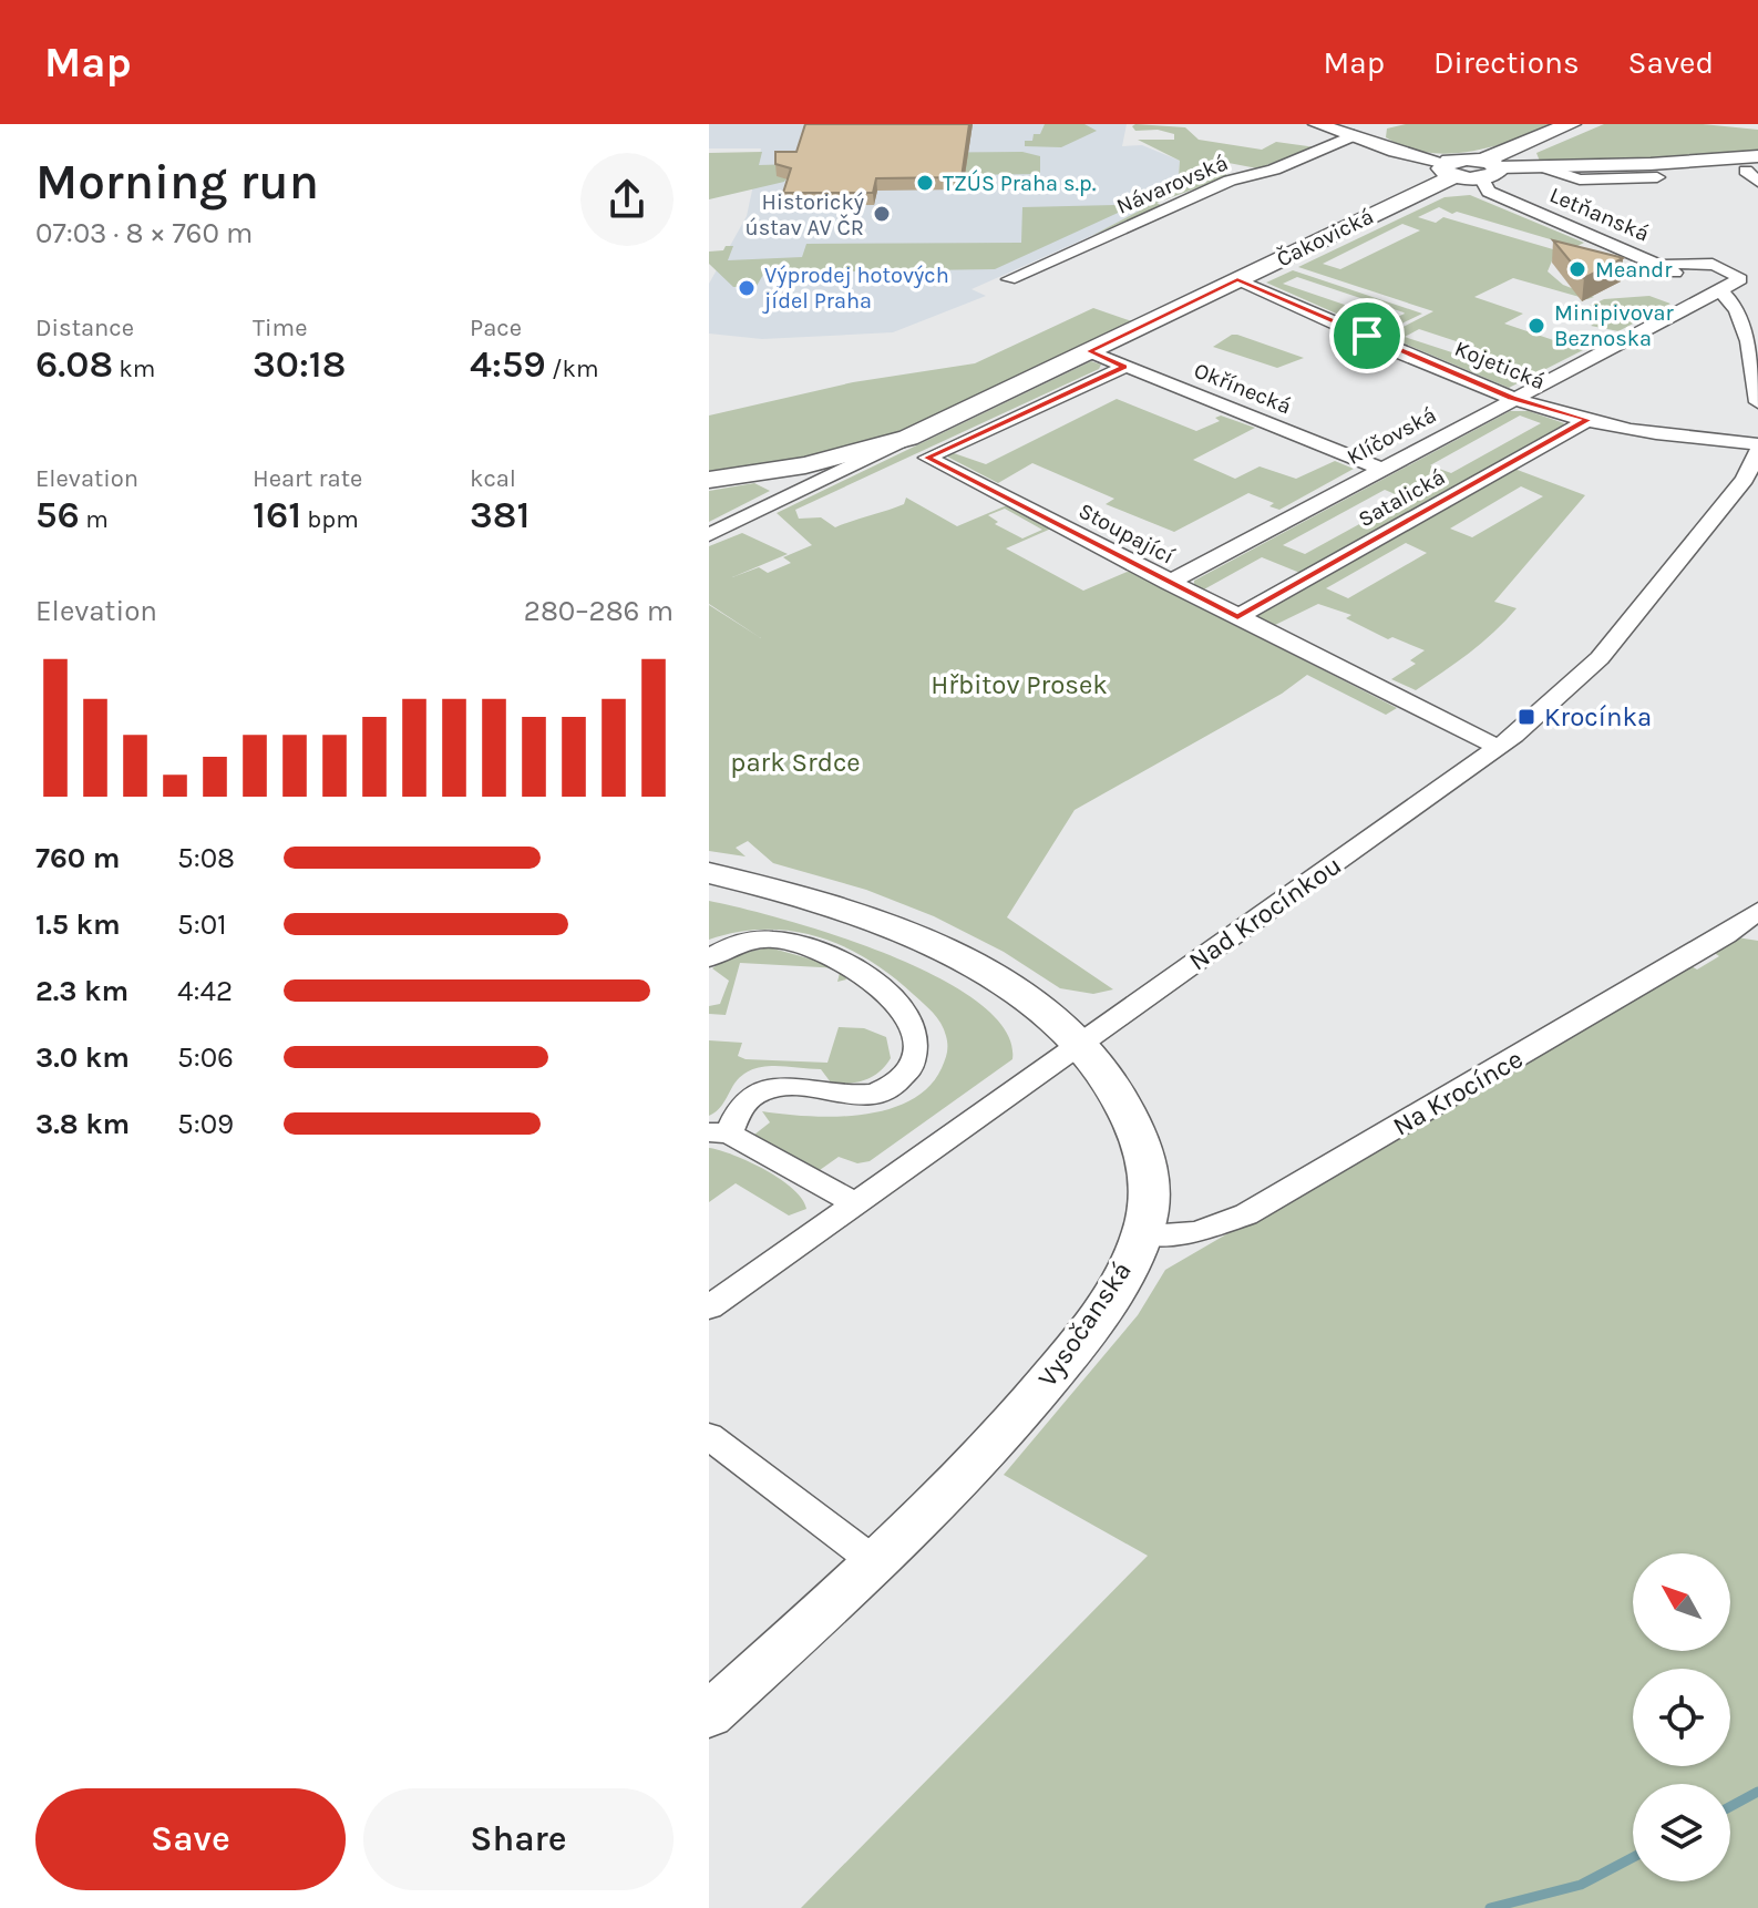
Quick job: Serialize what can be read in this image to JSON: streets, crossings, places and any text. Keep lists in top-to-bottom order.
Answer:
{
  "streets": {
    "main road": ["Čakovická", "Vysočanská"],
    "street": [
      "Návarovská",
      "Letňanská",
      "Kojetická",
      "Okřínecká",
      "Klíčovská",
      "Satalická",
      "Stoupající",
      "Nad Krocínkou",
      "Na Krocínce"
    ]
  },
  "crossings": [
    ["Letňanská", "Klíčovská"],
    ["Čakovická", "Kojetická"],
    ["Čakovická", "Okřínecká"],
    ["Kojetická", "Klíčovská"],
    ["Kojetická", "Satalická"],
    ["Okřínecká", "Klíčovská"],
    ["Okřínecká", "Stoupající"],
    ["Klíčovská", "Stoupající"],
    ["Satalická", "Stoupající"],
    ["Stoupající", "Nad Krocínkou"],
    ["Nad Krocínkou", "Vysočanská"],
    ["Na Krocínce", "Vysočanská"]
  ],
  "parks": ["Hřbitov Prosek", "park Srdce"],
  "places": {
    "other": [
      "TZÚS Praha s.p.",
      "Historický ústav AV ČR",
      "Meandr",
      "Výprodej hotových jídel Praha",
      "Minipivovar Beznoska"
    ],
    "transit": ["Krocínka"]
  },
  "north": "top left",
  "page": {
    "header": "Map",
    "nav": ["Map", "Directions", "Saved"],
    "heading": ["Morning run", "07:03 · 8 × 760 m"],
    "stats": [
      ["Distance", "6.08 km"],
      ["Time", "30:18"],
      ["Pace", "4:59 /km"],
      ["Elevation", "56 m"],
      ["Heart rate", "161 bpm"],
      ["kcal", "381"]
    ],
    "chart": ["Elevation", "280–286 m"],
    "list": [
      {
        "name": "760 m",
        "note": "5:08"
      },
      {
        "name": "1.5 km",
        "note": "5:01"
      },
      {
        "name": "2.3 km",
        "note": "4:42"
      },
      {
        "name": "3.0 km",
        "note": "5:06"
      },
      {
        "name": "3.8 km",
        "note": "5:09"
      }
    ],
    "buttons": ["Save", "Share"]
  }
}
